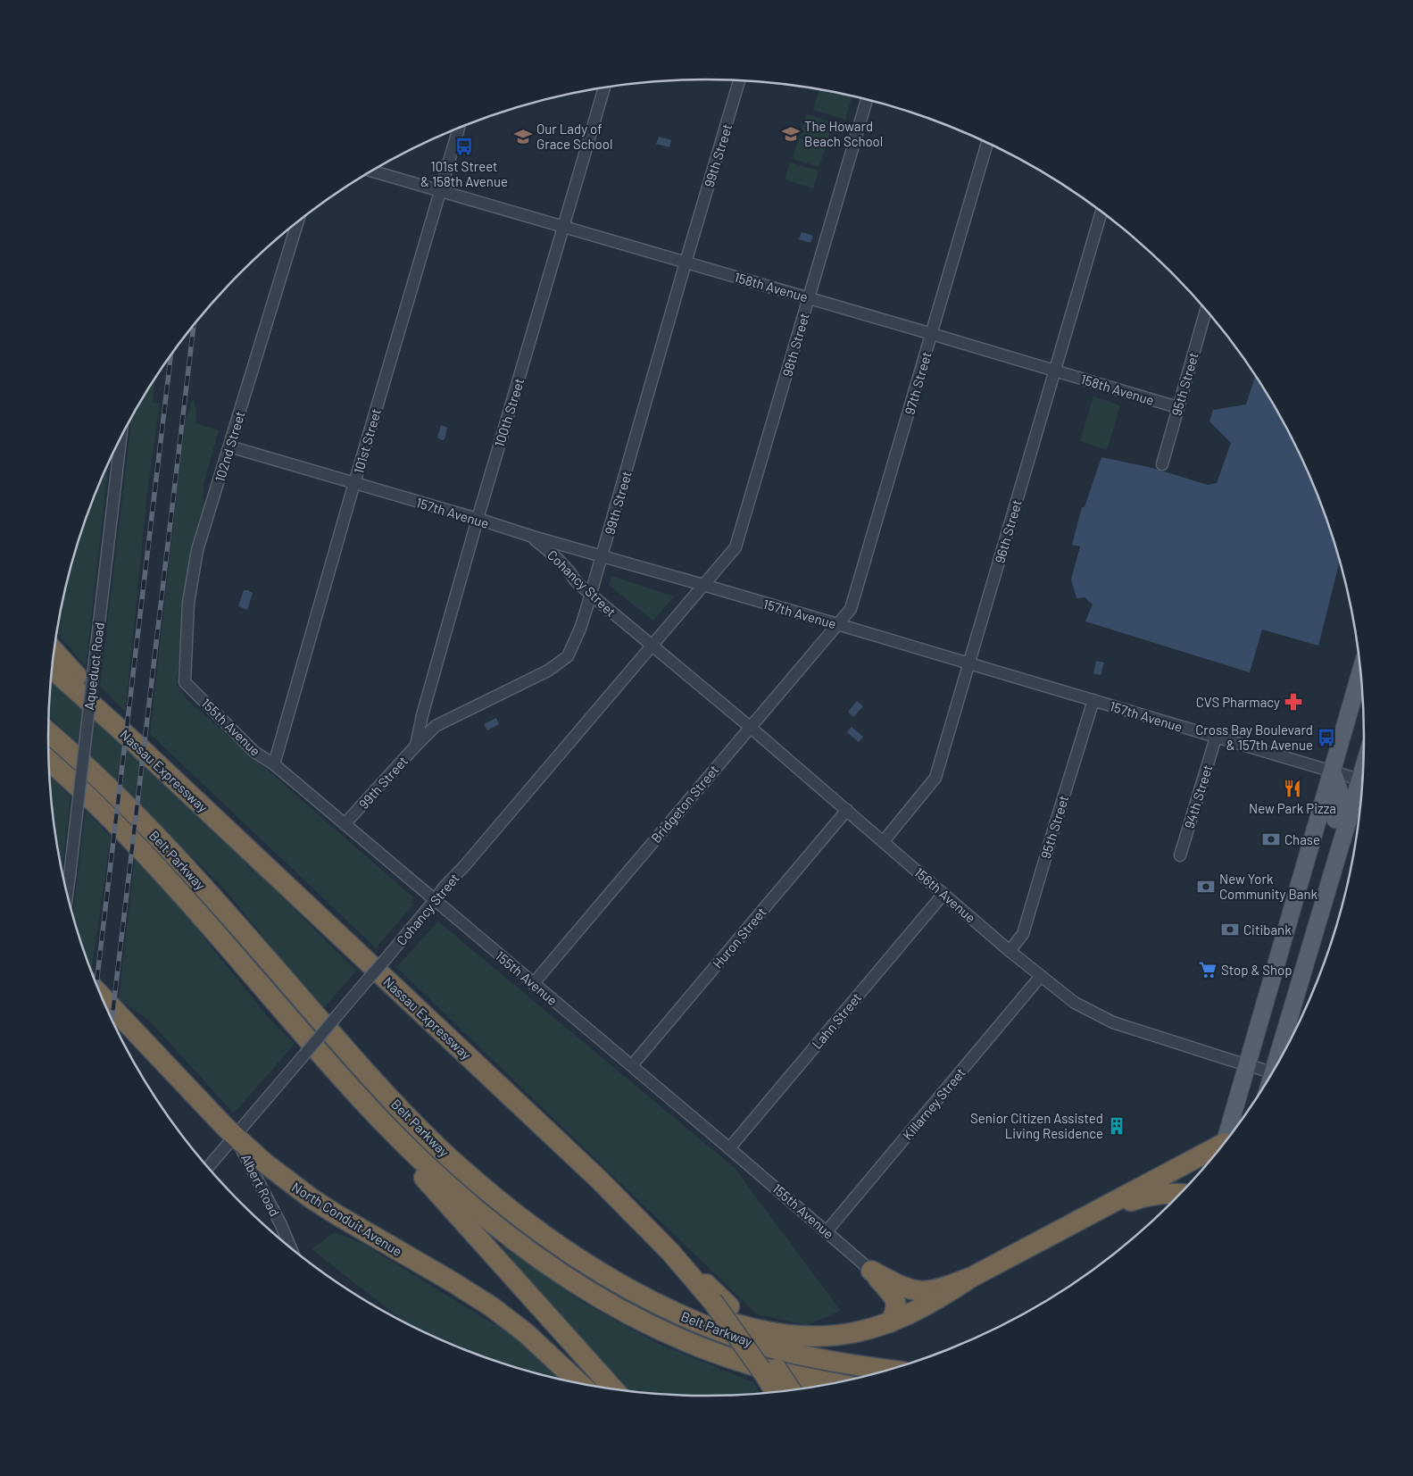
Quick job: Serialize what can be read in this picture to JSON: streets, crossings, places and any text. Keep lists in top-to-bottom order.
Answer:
{
  "streets": {
    "highway": ["Nassau Expressway", "Belt Parkway", "North Conduit Avenue"],
    "street": [
      "99th Street",
      "158th Avenue",
      "98th Street",
      "97th Street",
      "95th Street",
      "100th Street",
      "101st Street",
      "102nd Street",
      "157th Avenue",
      "96th Street",
      "Cohancy Street",
      "Aqueduct Road",
      "155th Avenue",
      "94th Street",
      "Bridgeton Street",
      "156th Avenue",
      "Huron Street",
      "Lahn Street",
      "Killarney Street",
      "Albert Road"
    ]
  },
  "crossings": [
    ["99th Street", "158th Avenue"],
    ["99th Street", "100th Street"],
    ["99th Street", "157th Avenue"],
    ["99th Street", "Cohancy Street"],
    ["99th Street", "155th Avenue"],
    ["158th Avenue", "98th Street"],
    ["158th Avenue", "97th Street"],
    ["158th Avenue", "95th Street"],
    ["158th Avenue", "100th Street"],
    ["158th Avenue", "101st Street"],
    ["158th Avenue", "96th Street"],
    ["98th Street", "157th Avenue"],
    ["98th Street", "Cohancy Street"],
    ["97th Street", "157th Avenue"],
    ["97th Street", "Bridgeton Street"],
    ["95th Street", "157th Avenue"],
    ["95th Street", "156th Avenue"],
    ["100th Street", "157th Avenue"],
    ["101st Street", "157th Avenue"],
    ["101st Street", "155th Avenue"],
    ["102nd Street", "157th Avenue"],
    ["102nd Street", "155th Avenue"],
    ["157th Avenue", "96th Street"],
    ["157th Avenue", "Cohancy Street"],
    ["157th Avenue", "94th Street"],
    ["157th Avenue", "Bridgeton Street"],
    ["96th Street", "156th Avenue"],
    ["Cohancy Street", "155th Avenue"],
    ["Cohancy Street", "156th Avenue"],
    ["Cohancy Street", "Albert Road"],
    ["Cohancy Street", "North Conduit Avenue"],
    ["155th Avenue", "Bridgeton Street"],
    ["155th Avenue", "Huron Street"],
    ["155th Avenue", "Lahn Street"],
    ["155th Avenue", "Killarney Street"],
    ["Bridgeton Street", "156th Avenue"],
    ["156th Avenue", "Huron Street"],
    ["156th Avenue", "Lahn Street"],
    ["156th Avenue", "Killarney Street"],
    ["Albert Road", "North Conduit Avenue"]
  ],
  "places": {
    "school or university": ["The Howard Beach School", "Our Lady of Grace School"],
    "bus stop": ["101st Street & 158th Avenue", "Cross Bay Boulevard & 157th Avenue"],
    "pharmacy": ["CVS Pharmacy"],
    "restaurant": ["New Park Pizza"],
    "bank": ["Chase", "New York Community Bank", "Citibank"],
    "supermarket": ["Stop & Shop"],
    "building": ["Senior Citizen Assisted Living Residence"]
  }
}
